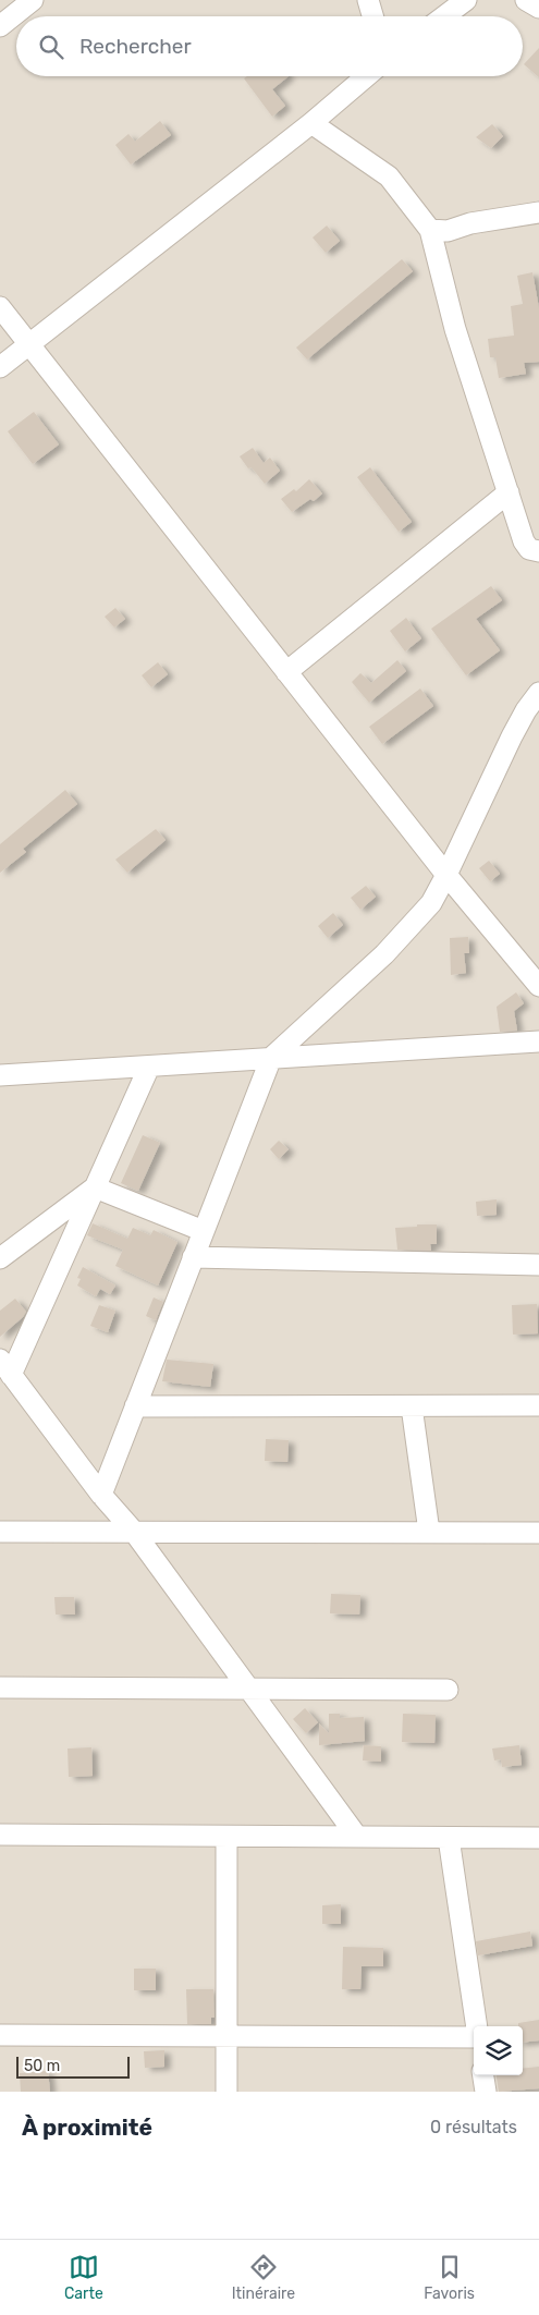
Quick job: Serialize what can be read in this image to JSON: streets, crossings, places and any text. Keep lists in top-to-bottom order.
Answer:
{
  "scale_bar": "50 m",
  "page": {
    "search": "Rechercher",
    "scale": "50 m",
    "heading": ["À proximité", "0 résultats"],
    "nav": ["Carte", "Itinéraire", "Favoris"]
  }
}
